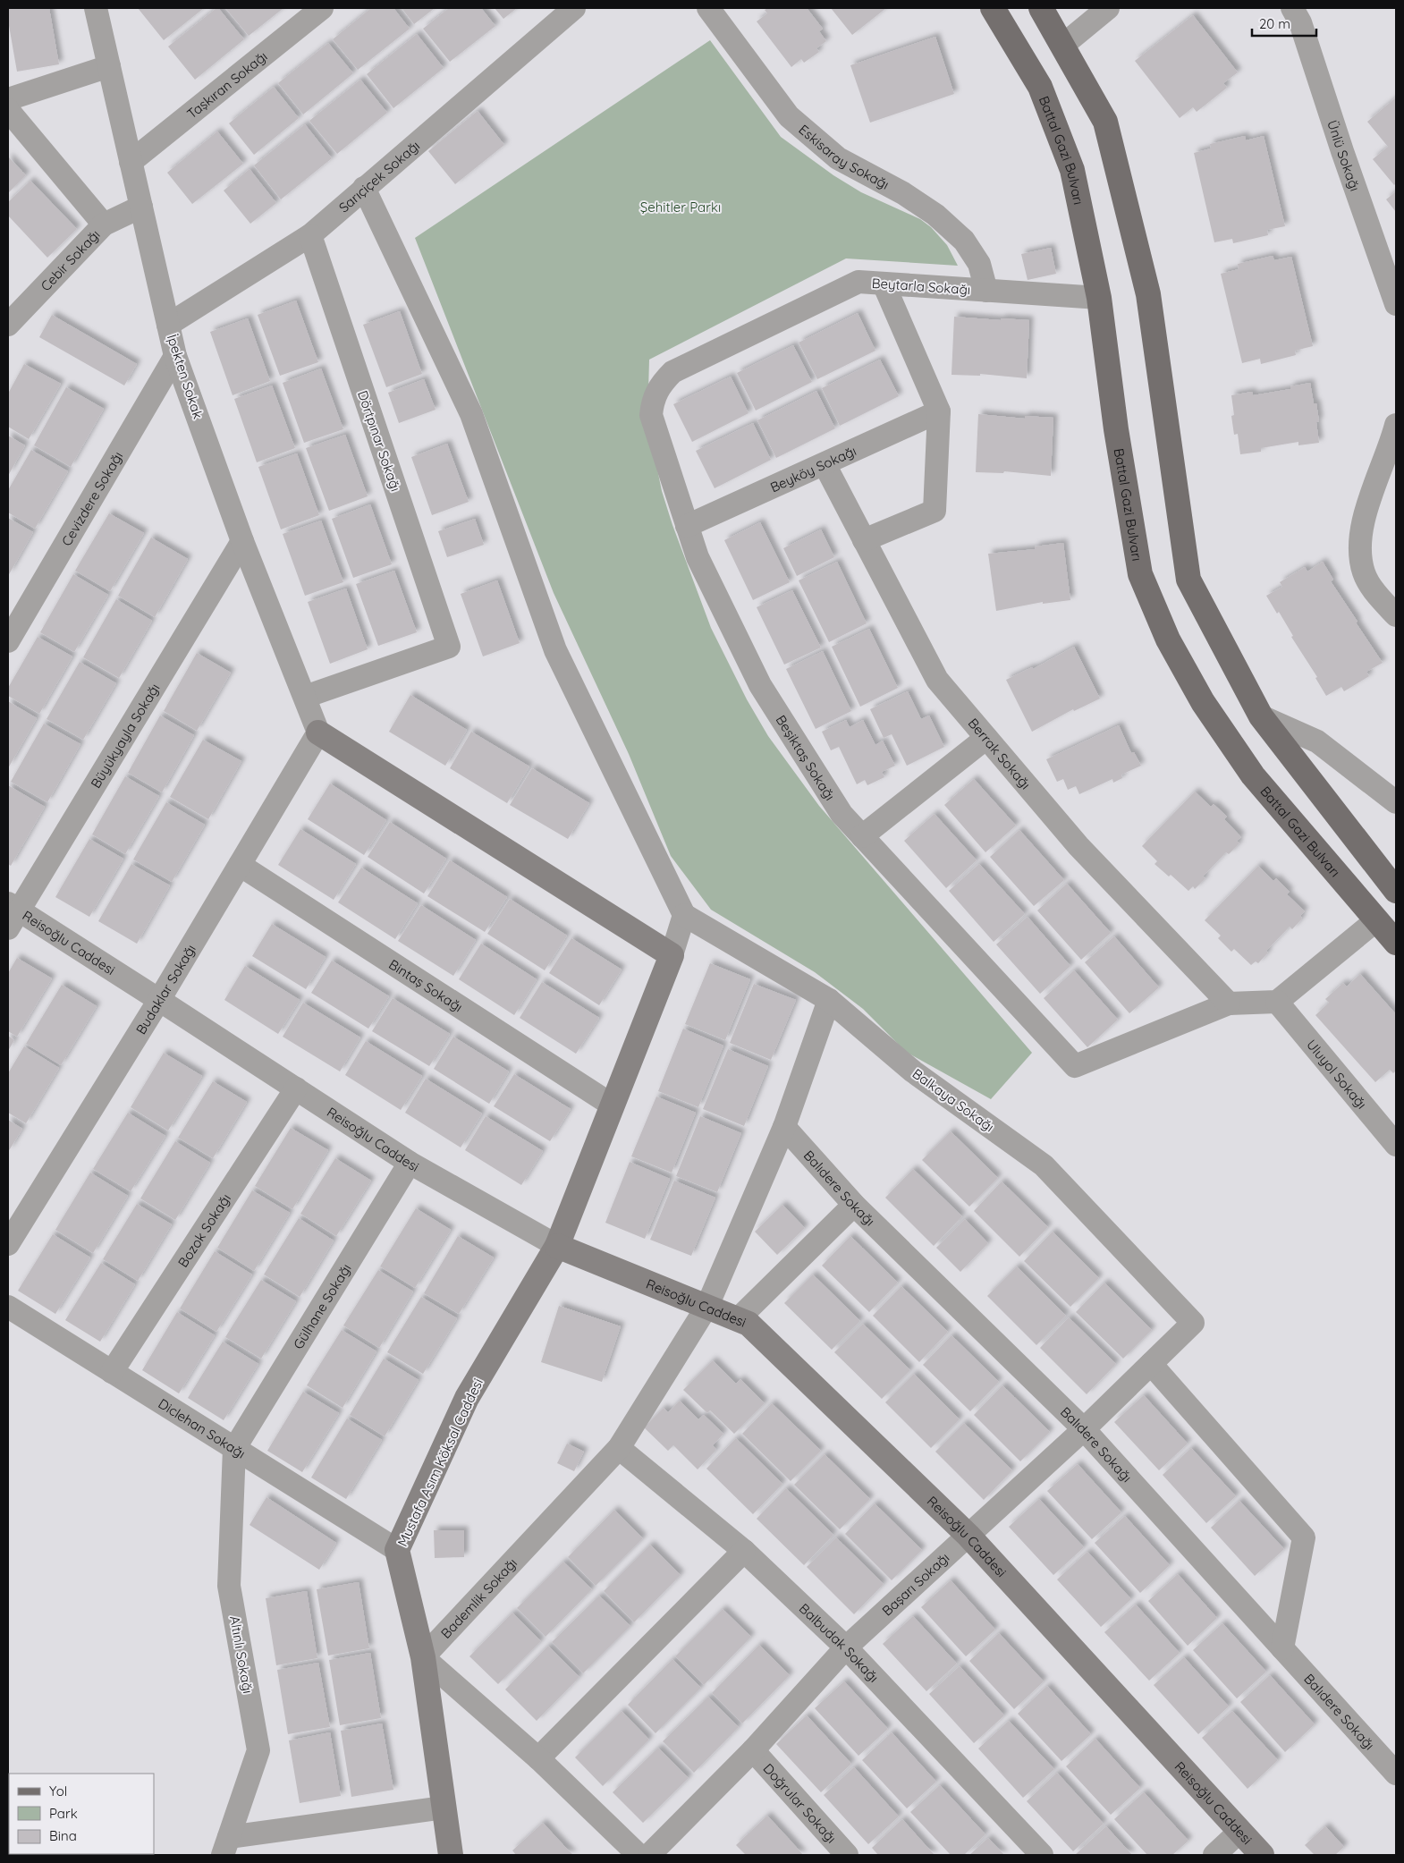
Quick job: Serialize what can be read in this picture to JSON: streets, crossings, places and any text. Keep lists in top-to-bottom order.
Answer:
{
  "streets": {
    "main road": ["Battal Gazi Bulvarı"],
    "street": [
      "Taşkıran Sokağı",
      "Eskisaray Sokağı",
      "Ünlü Sokağı",
      "Sarıçiçek Sokağı",
      "Cebir Sokağı",
      "Beytarla Sokağı",
      "İpekten Sokak",
      "Dörtpınar Sokağı",
      "Beyköy Sokağı",
      "Cevizdere Sokağı",
      "Büyükyayla Sokağı",
      "Berrak Sokağı",
      "Beşiktaş Sokağı",
      "Reisoğlu Caddesi",
      "Bintaş Sokağı",
      "Budaklar Sokağı",
      "Uluyol Sokağı",
      "Balkaya Sokağı",
      "Balıdere Sokağı",
      "Bozok Sokağı",
      "Gülhane Sokağı",
      "Diclehan Sokağı",
      "Mustafa Asım Köksal Caddesi",
      "Başarı Sokağı",
      "Bademlik Sokağı",
      "Balbudak Sokağı",
      "Altınlı Sokağı",
      "Doğrular Sokağı"
    ]
  },
  "crossings": [
    ["Taşkıran Sokağı", "İpekten Sokak"],
    ["Battal Gazi Bulvarı", "Beytarla Sokağı"],
    ["Eskisaray Sokağı", "Beytarla Sokağı"],
    ["Sarıçiçek Sokağı", "İpekten Sokak"],
    ["Sarıçiçek Sokağı", "Dörtpınar Sokağı"],
    ["Cebir Sokağı", "İpekten Sokak"],
    ["Beytarla Sokağı", "Beşiktaş Sokağı"],
    ["İpekten Sokak", "Dörtpınar Sokağı"],
    ["İpekten Sokak", "Cevizdere Sokağı"],
    ["İpekten Sokak", "Büyükyayla Sokağı"],
    ["İpekten Sokak", "Budaklar Sokağı"],
    ["Beyköy Sokağı", "Berrak Sokağı"],
    ["Beyköy Sokağı", "Beşiktaş Sokağı"],
    ["Büyükyayla Sokağı", "Reisoğlu Caddesi"],
    ["Berrak Sokağı", "Beşiktaş Sokağı"],
    ["Reisoğlu Caddesi", "Budaklar Sokağı"],
    ["Reisoğlu Caddesi", "Bozok Sokağı"],
    ["Reisoğlu Caddesi", "Gülhane Sokağı"],
    ["Reisoğlu Caddesi", "Mustafa Asım Köksal Caddesi"],
    ["Reisoğlu Caddesi", "Başarı Sokağı"],
    ["Reisoğlu Caddesi", "Bademlik Sokağı"],
    ["Bintaş Sokağı", "Budaklar Sokağı"],
    ["Bintaş Sokağı", "Mustafa Asım Köksal Caddesi"],
    ["Balkaya Sokağı", "Başarı Sokağı"],
    ["Balkaya Sokağı", "Bademlik Sokağı"],
    ["Balıdere Sokağı", "Başarı Sokağı"],
    ["Balıdere Sokağı", "Bademlik Sokağı"],
    ["Bozok Sokağı", "Diclehan Sokağı"],
    ["Gülhane Sokağı", "Diclehan Sokağı"],
    ["Gülhane Sokağı", "Altınlı Sokağı"],
    ["Diclehan Sokağı", "Mustafa Asım Köksal Caddesi"],
    ["Diclehan Sokağı", "Altınlı Sokağı"],
    ["Mustafa Asım Köksal Caddesi", "Bademlik Sokağı"],
    ["Başarı Sokağı", "Balbudak Sokağı"],
    ["Başarı Sokağı", "Doğrular Sokağı"],
    ["Bademlik Sokağı", "Balbudak Sokağı"]
  ],
  "parks": ["Şehitler Parkı"],
  "legend": ["Yol", "Park", "Bina"],
  "scale_bar": "20 m"
}
